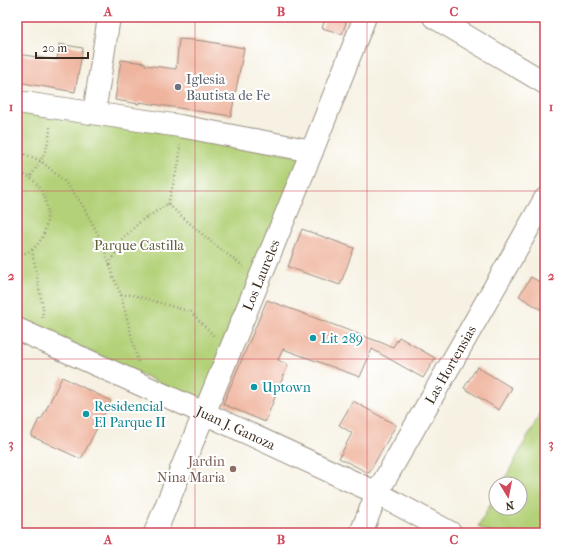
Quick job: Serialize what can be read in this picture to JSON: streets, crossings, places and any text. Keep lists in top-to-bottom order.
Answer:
{
  "streets": {
    "street": ["Los Laureles", "Las Hortensias", "Juan J. Ganoza"]
  },
  "crossings": [
    ["Los Laureles", "Juan J. Ganoza"],
    ["Las Hortensias", "Juan J. Ganoza"]
  ],
  "parks": ["Parque Castilla"],
  "places": [
    "Iglesia Bautista de Fe",
    "Lit 289",
    "Uptown",
    "Residencial El Parque II",
    "Jardin Nina Maria"
  ],
  "scale_bar": "20 m",
  "north": "bottom",
  "grid": {
    "columns": ["A", "B", "C"],
    "rows": ["1", "2", "3"]
  }
}
